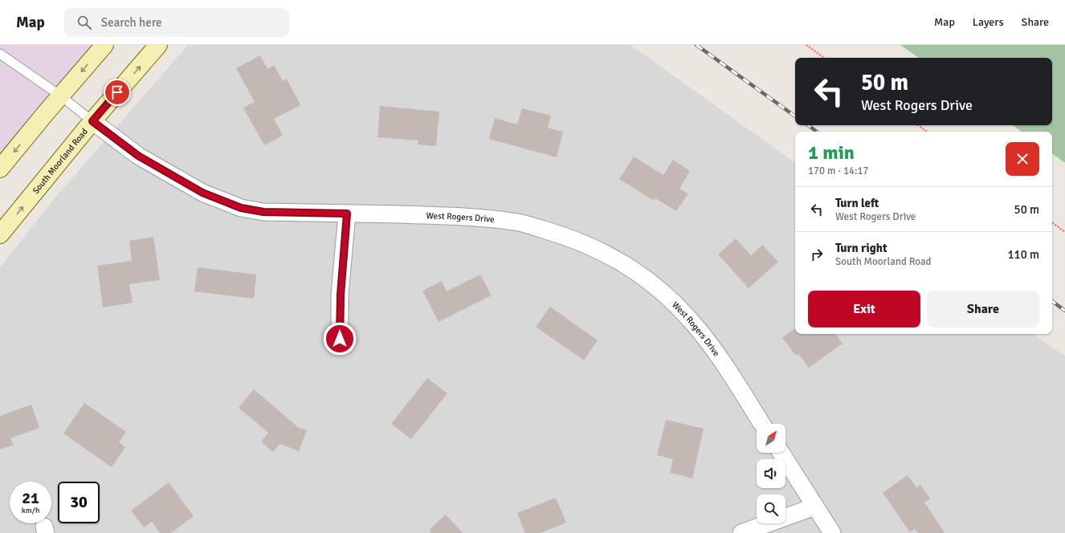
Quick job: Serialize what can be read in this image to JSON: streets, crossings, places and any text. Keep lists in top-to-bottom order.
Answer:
{
  "streets": {
    "main road": ["South Moorland Road"],
    "street": ["West Rogers Drive"]
  },
  "crossings": [
    ["South Moorland Road", "West Rogers Drive"]
  ],
  "north": "top right",
  "page": {
    "header": "Map",
    "search": "Search here",
    "nav": ["Map", "Layers", "Share"],
    "turn": ["50 m", "West Rogers Drive"],
    "heading": ["1 min", "170 m · 14:17"],
    "list": [
      {
        "name": "Turn left",
        "note": "West Rogers Drive",
        "value": "50 m"
      },
      {
        "name": "Turn right",
        "note": "South Moorland Road",
        "value": "110 m"
      }
    ],
    "buttons": ["Exit", "Share"],
    "speed": "21 km/h",
    "limit": "30"
  }
}
